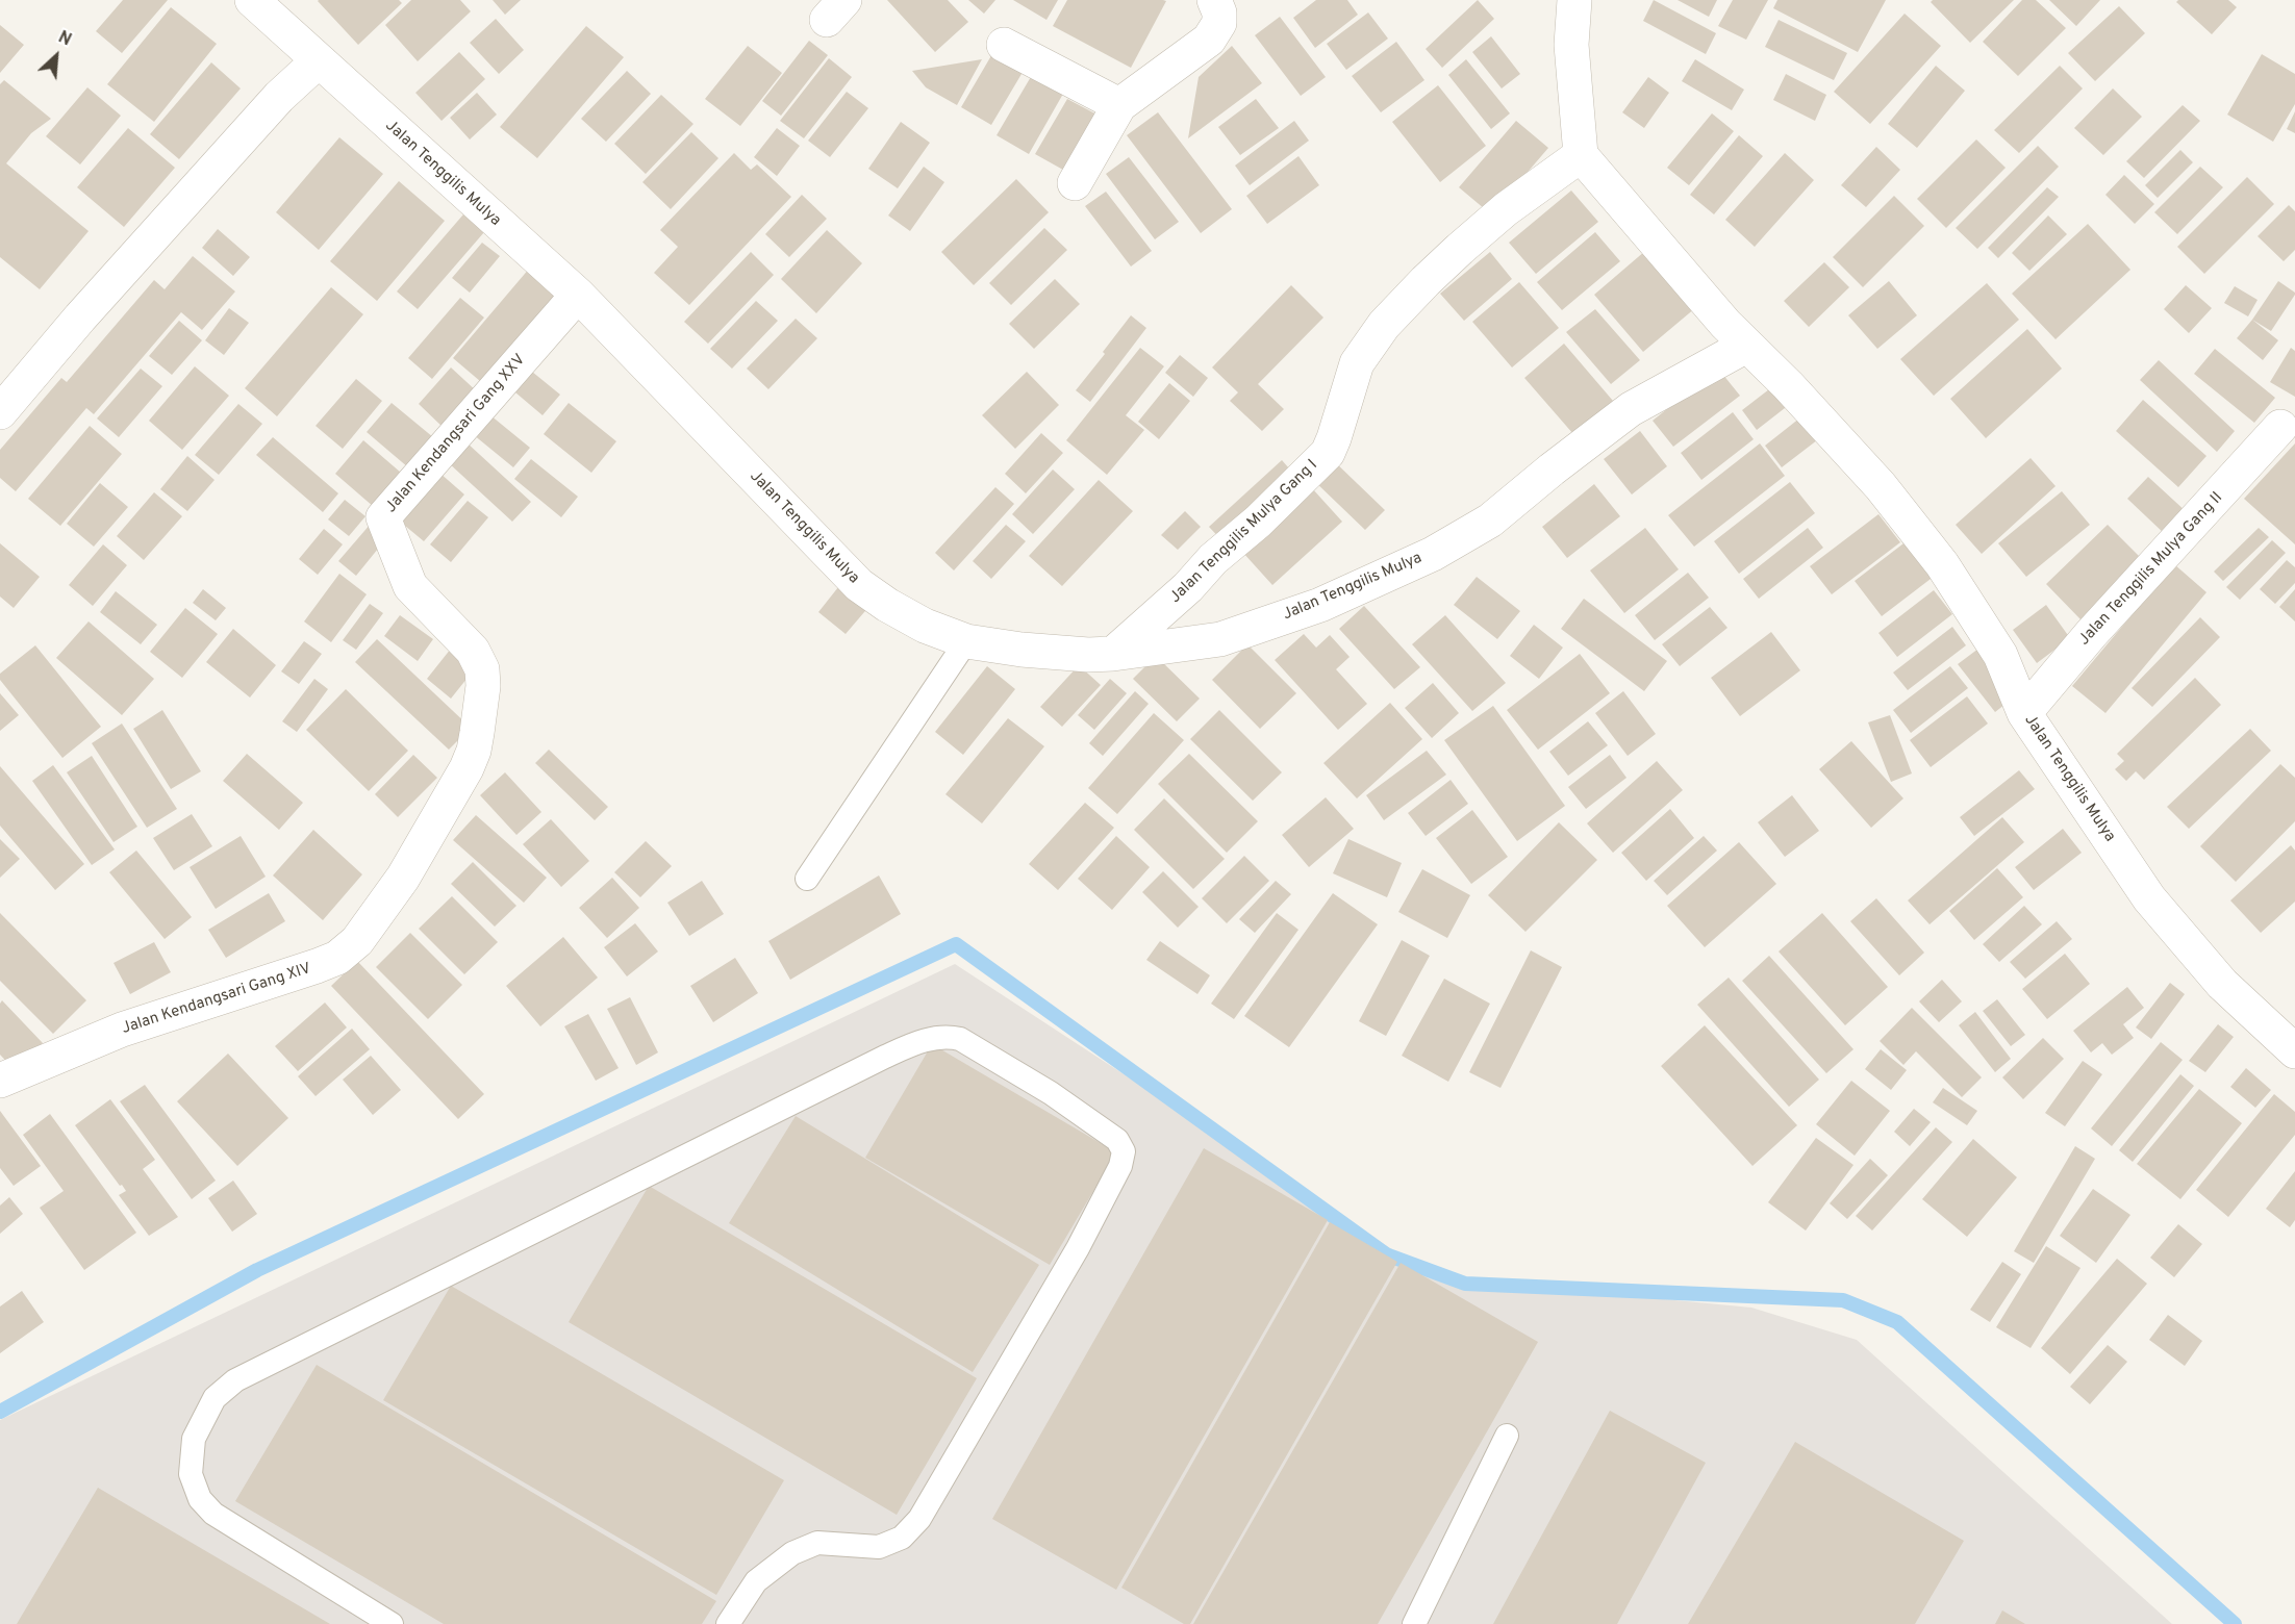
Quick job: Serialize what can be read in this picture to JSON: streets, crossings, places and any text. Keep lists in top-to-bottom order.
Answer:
{
  "streets": {
    "street": [
      "Jalan Tenggilis Mulya",
      "Jalan Kendangsari Gang XXV",
      "Jalan Tenggilis Mulya Gang I",
      "Jalan Tenggilis Mulya Gang II",
      "Jalan Kendangsari Gang XIV"
    ]
  },
  "crossings": [
    ["Jalan Tenggilis Mulya", "Jalan Kendangsari Gang XXV"],
    ["Jalan Tenggilis Mulya", "Jalan Tenggilis Mulya Gang I"],
    ["Jalan Tenggilis Mulya", "Jalan Tenggilis Mulya Gang II"],
    ["Jalan Kendangsari Gang XXV", "Jalan Kendangsari Gang XIV"]
  ],
  "north": "top right"
}
